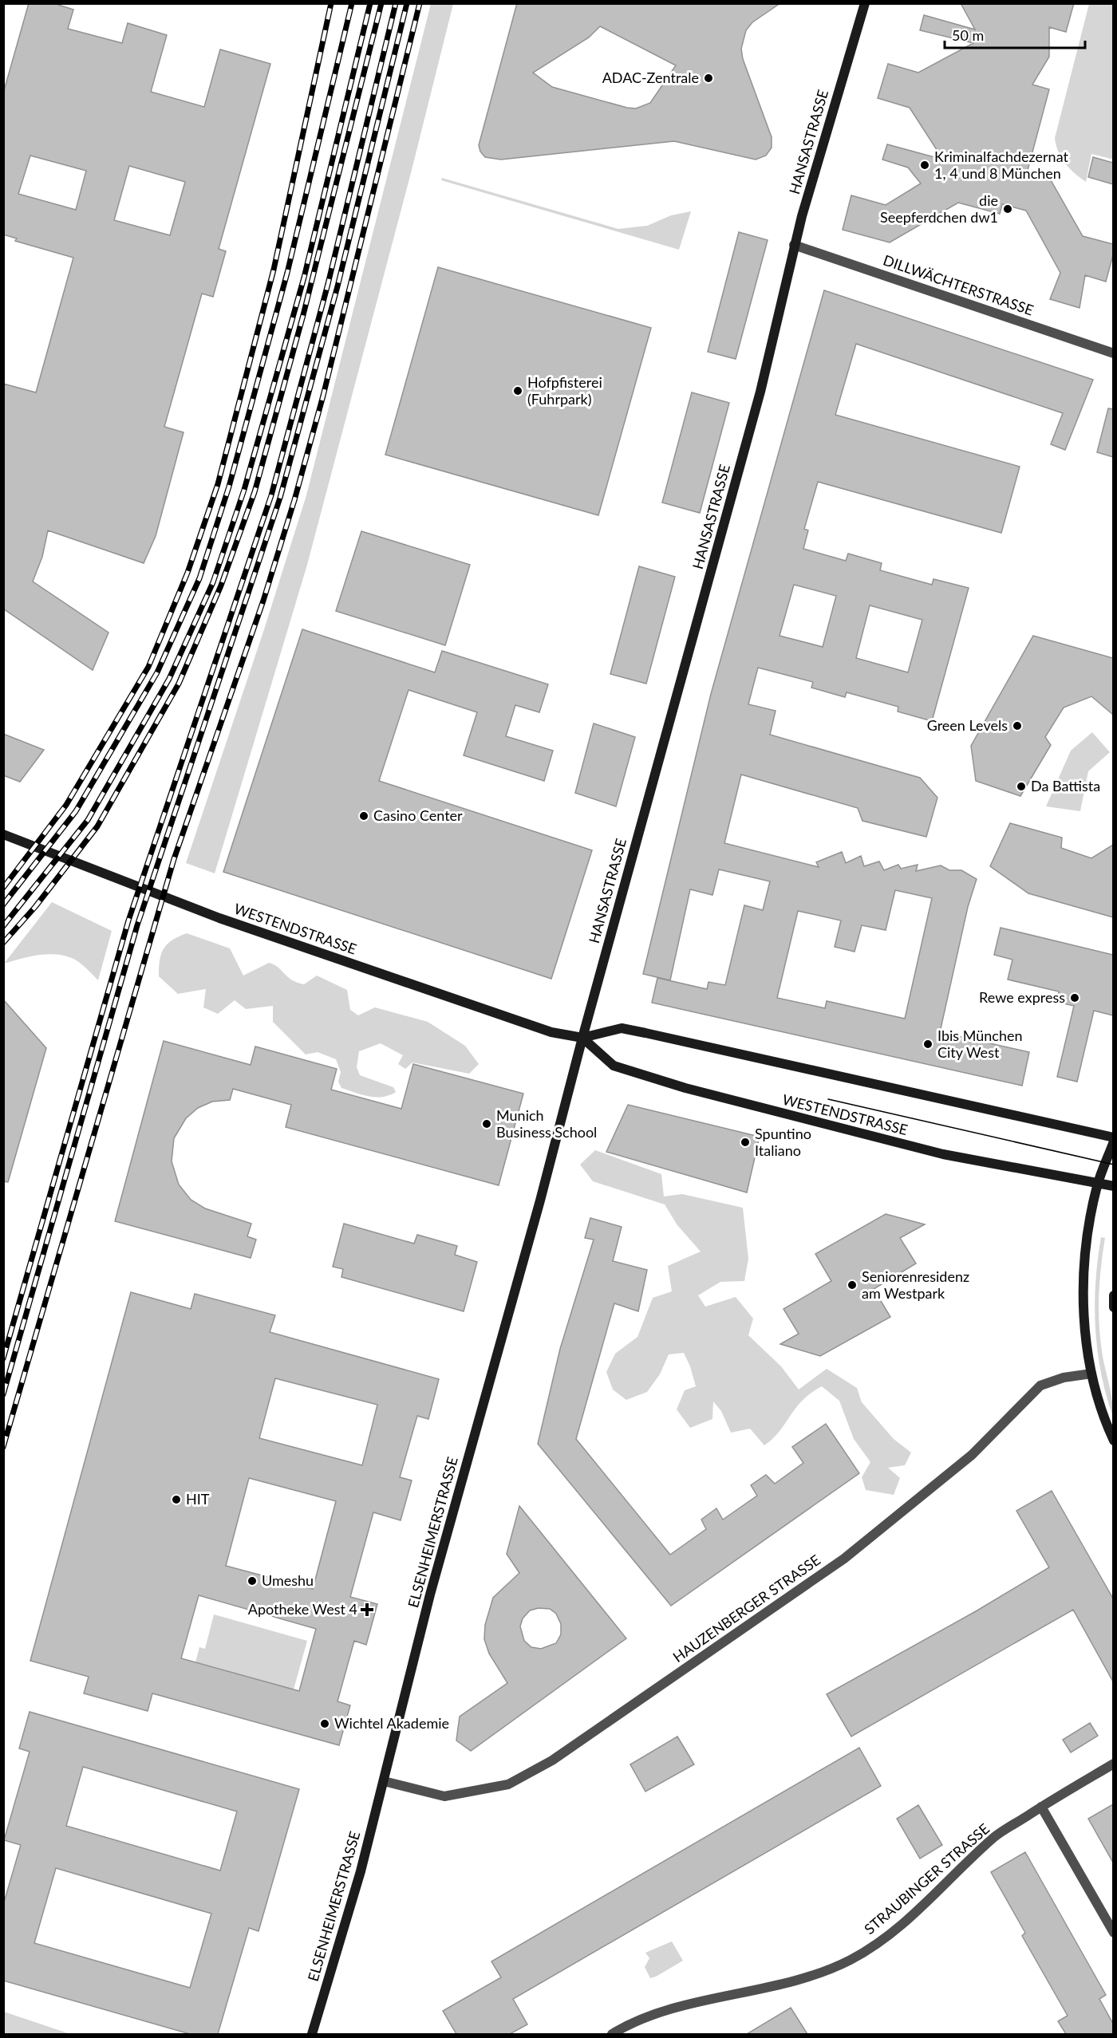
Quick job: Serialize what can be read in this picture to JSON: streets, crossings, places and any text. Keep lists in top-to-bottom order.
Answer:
{
  "streets": {
    "main road": ["HANSASTRASSE", "WESTENDSTRASSE", "ELSENHEIMERSTRASSE"],
    "street": ["DILLWÄCHTERSTRASSE", "HAUZENBERGER STRASSE", "STRAUBINGER STRASSE"]
  },
  "crossings": [
    ["HANSASTRASSE", "DILLWÄCHTERSTRASSE"],
    ["HANSASTRASSE", "WESTENDSTRASSE"],
    ["HANSASTRASSE", "ELSENHEIMERSTRASSE"],
    ["WESTENDSTRASSE", "ELSENHEIMERSTRASSE"],
    ["ELSENHEIMERSTRASSE", "HAUZENBERGER STRASSE"]
  ],
  "places": {
    "other": [
      "ADAC-Zentrale",
      "Kriminalfachdezernat 1, 4 und 8 München",
      "die Seepferdchen dw1",
      "Hofpfisterei (Fuhrpark)",
      "Green Levels",
      "Da Battista",
      "Casino Center",
      "Rewe express",
      "Ibis München City West",
      "Munich Business School",
      "Spuntino Italiano",
      "Seniorenresidenz am Westpark",
      "HIT",
      "Umeshu",
      "Wichtel Akademie"
    ],
    "health": ["Apotheke West 4"]
  },
  "scale_bar": "50 m"
}
